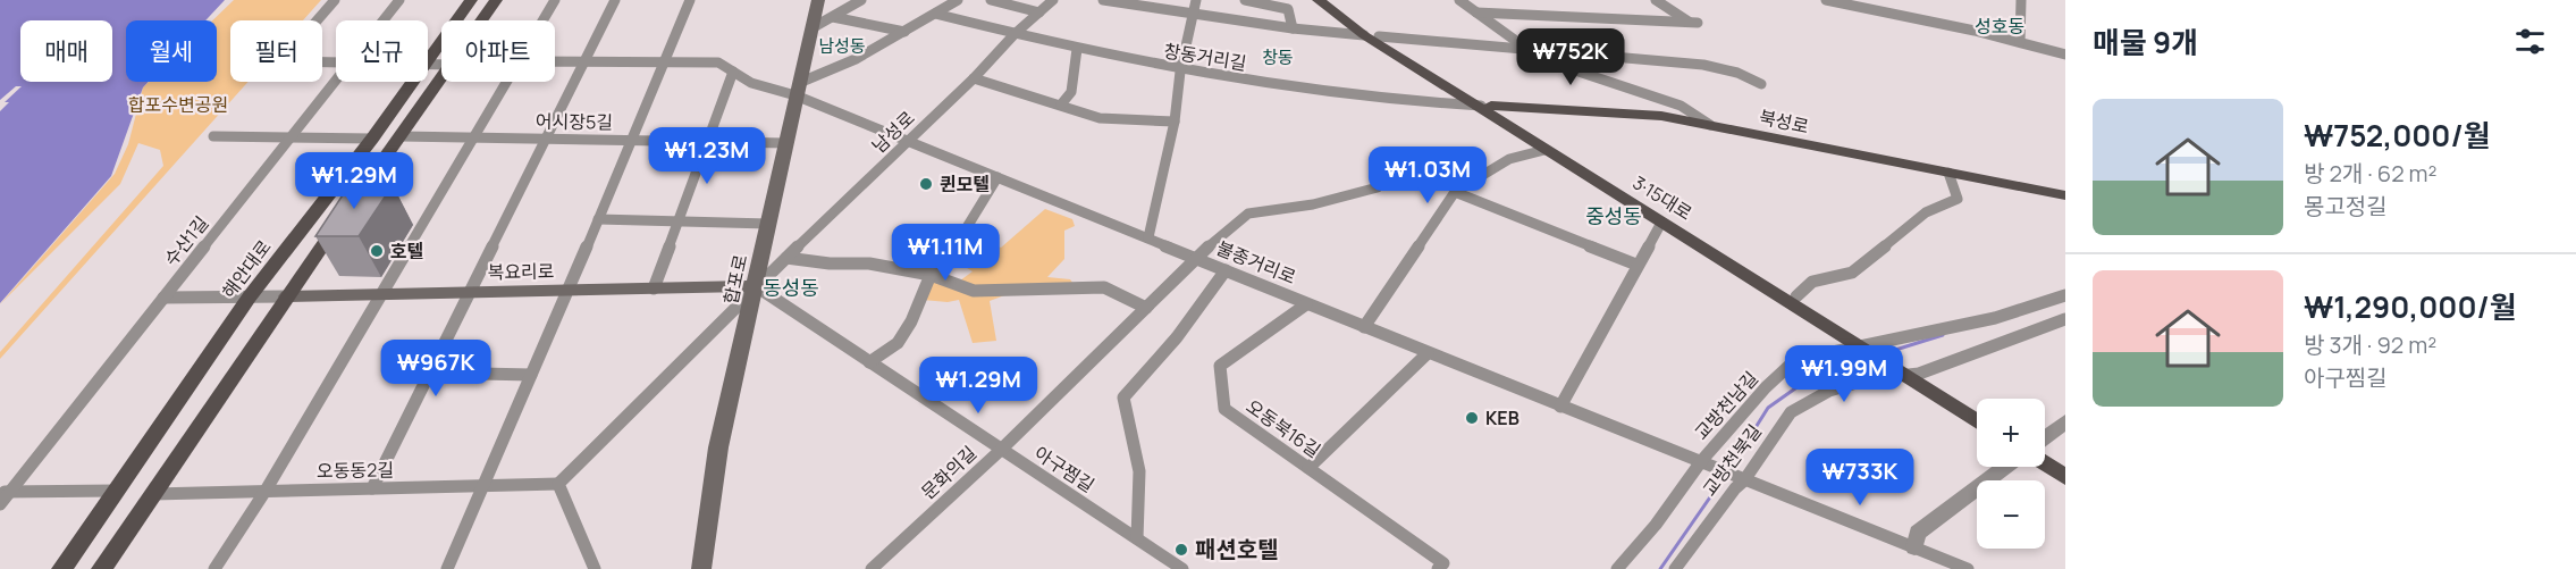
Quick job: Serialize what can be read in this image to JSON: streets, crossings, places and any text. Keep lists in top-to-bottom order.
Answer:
{
  "streets": {
    "main road": [
      "북성로",
      "3·15대로",
      "해안대로",
      "복요리로",
      "합포로"
    ],
    "street": [
      "창동거리길",
      "어시장5길",
      "남성로",
      "수산1길",
      "불종거리로",
      "교방천남길",
      "오동북16길",
      "교방천북길",
      "아구찜길",
      "오동동2길",
      "문화의길"
    ]
  },
  "crossings": [
    ["창동거리길", "북성로"],
    ["창동거리길", "남성로"],
    ["창동거리길", "3·15대로"],
    ["어시장5길", "합포로"],
    ["북성로", "3·15대로"],
    ["남성로", "불종거리로"],
    ["남성로", "복요리로"],
    ["남성로", "합포로"],
    ["남성로", "아구찜길"],
    ["남성로", "오동동2길"],
    ["3·15대로", "교방천남길"],
    ["3·15대로", "교방천북길"],
    ["불종거리로", "합포로"],
    ["불종거리로", "교방천남길"],
    ["불종거리로", "오동북16길"],
    ["불종거리로", "교방천북길"],
    ["불종거리로", "문화의길"],
    ["복요리로", "합포로"],
    ["복요리로", "아구찜길"],
    ["합포로", "아구찜길"],
    ["아구찜길", "문화의길"]
  ],
  "districts": [
    "성호동",
    "남성동",
    "창동",
    "중성동",
    "동성동"
  ],
  "parks": ["합포수변공원"],
  "places": [
    "퀸모텔",
    "호텔",
    "KEB",
    "패션호텔"
  ],
  "page": {
    "heading": "매물 9개",
    "chip": [
      "매매",
      "월세",
      "필터",
      "신규",
      "아파트"
    ],
    "price": [
      "₩752K",
      "₩1.23M",
      "₩1.03M",
      "₩1.29M",
      "₩1.11M",
      "₩967K",
      "₩1.99M",
      "₩1.29M",
      "₩733K"
    ],
    "list": [
      {
        "name": "₩752,000/월",
        "note": "방 2개 · 62 m² · 몽고정길"
      },
      {
        "name": "₩1,290,000/월",
        "note": "방 3개 · 92 m² · 아구찜길"
      }
    ],
    "map_buttons": ["+", "−"]
  }
}
